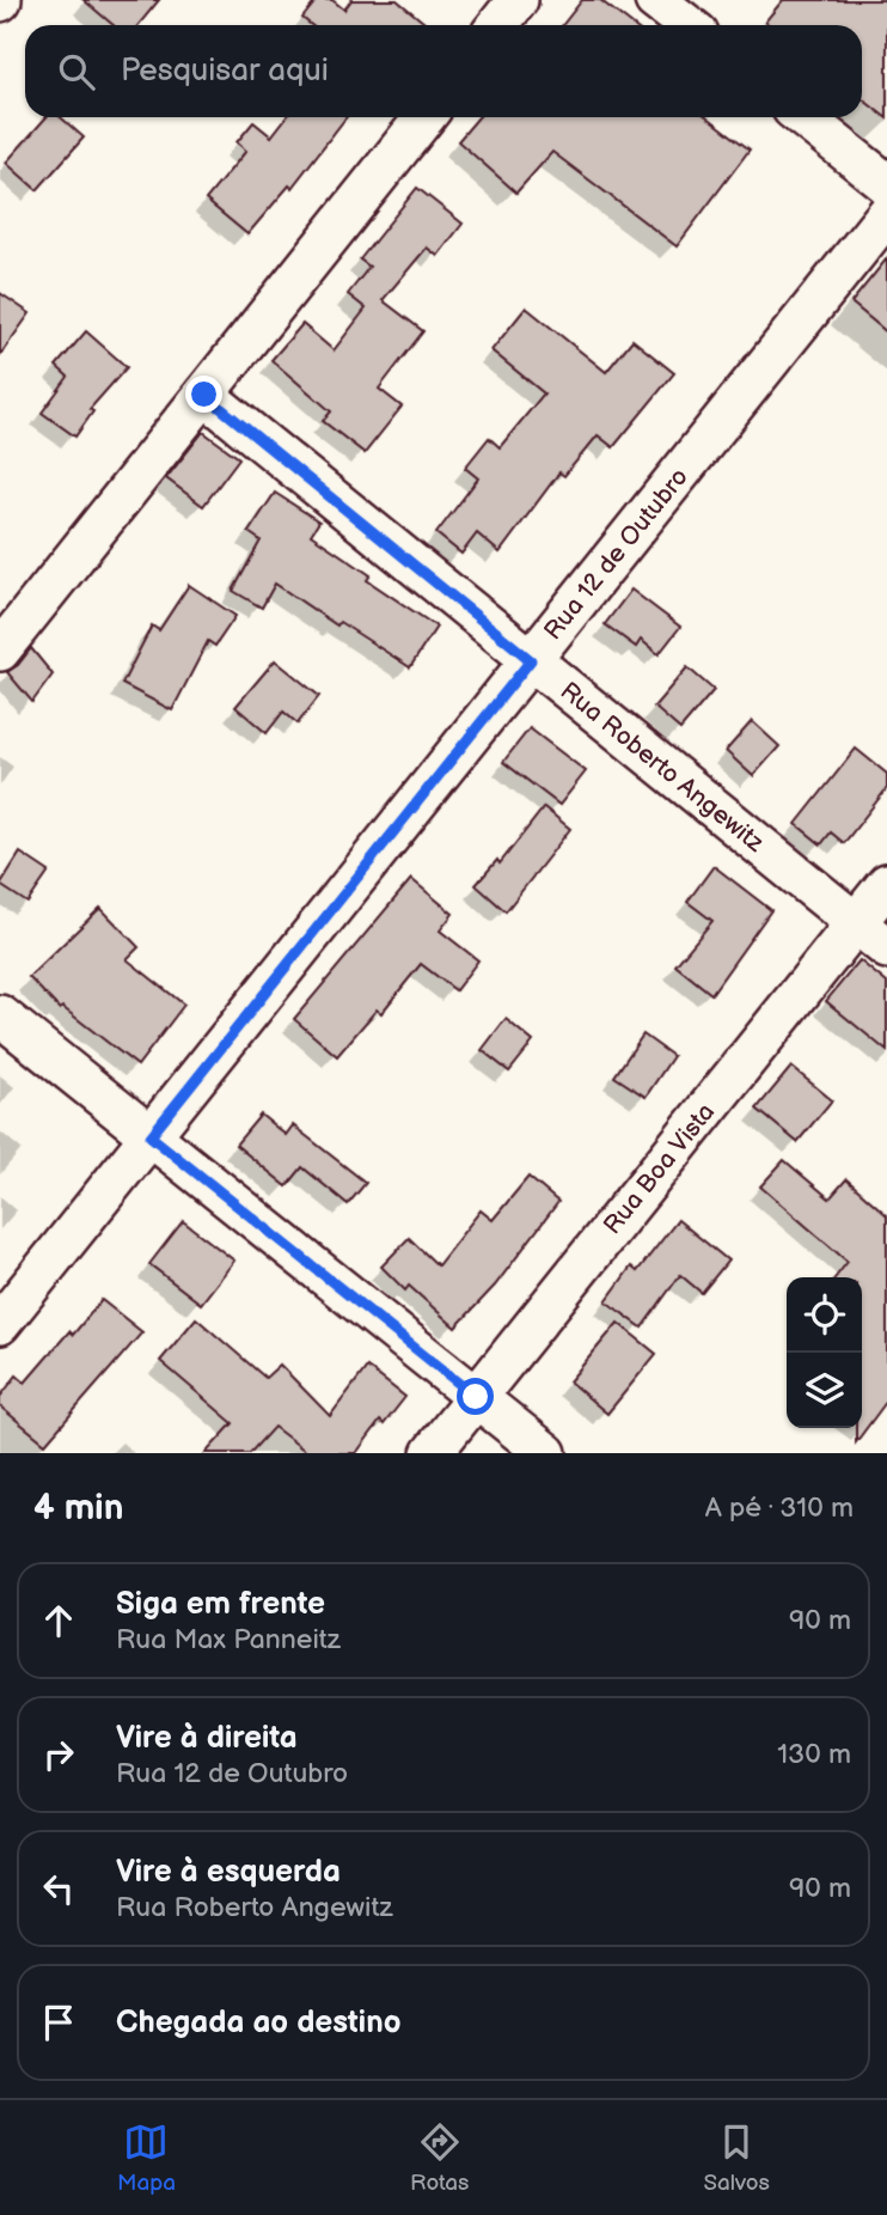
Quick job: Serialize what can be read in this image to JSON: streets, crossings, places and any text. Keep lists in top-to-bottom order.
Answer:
{
  "streets": {
    "street": ["Rua 12 de Outubro", "Rua Roberto Angewitz", "Rua Boa Vista"]
  },
  "crossings": [
    ["Rua 12 de Outubro", "Rua Roberto Angewitz"],
    ["Rua Roberto Angewitz", "Rua Boa Vista"]
  ],
  "page": {
    "search": "Pesquisar aqui",
    "heading": ["4 min", "A pé · 310 m"],
    "list": [
      ["Siga em frente", "Rua Max Panneitz", "90 m"],
      ["Vire à direita", "Rua 12 de Outubro", "130 m"],
      ["Vire à esquerda", "Rua Roberto Angewitz", "90 m"],
      "Chegada ao destino"
    ],
    "nav": ["Mapa", "Rotas", "Salvos"]
  }
}
